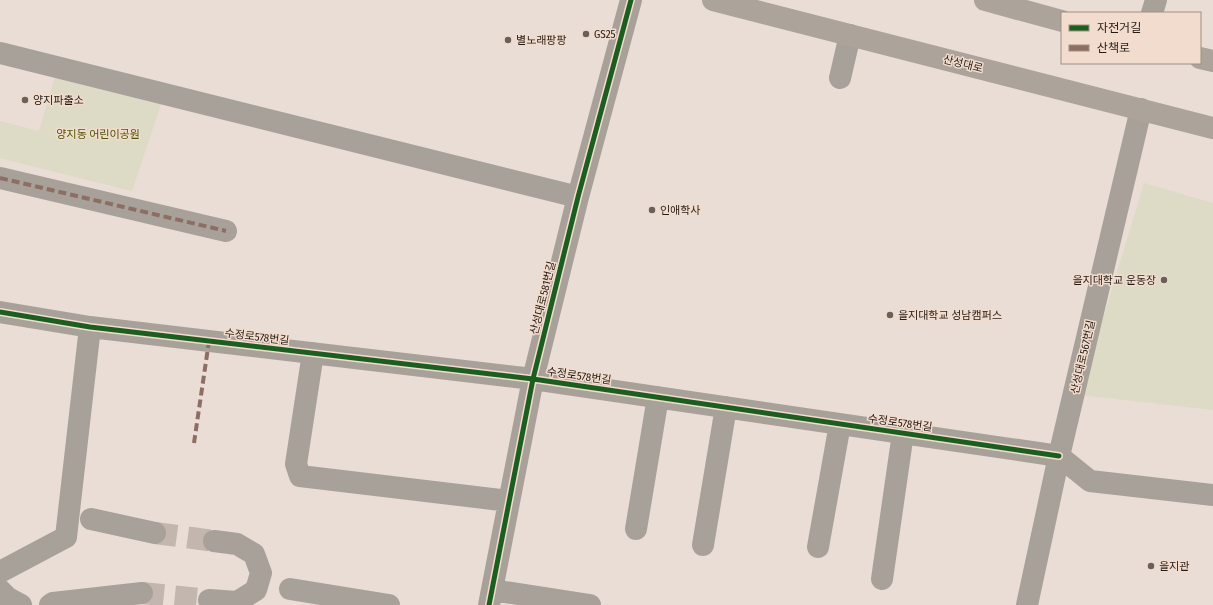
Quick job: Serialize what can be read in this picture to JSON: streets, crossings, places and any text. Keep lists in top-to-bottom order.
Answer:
{
  "streets": {
    "main road": ["산성대로"],
    "street": ["산성대로581번길", "수정로578번길", "산성대로567번길"]
  },
  "crossings": [
    ["산성대로", "산성대로567번길"],
    ["산성대로581번길", "수정로578번길"],
    ["수정로578번길", "산성대로567번길"]
  ],
  "parks": ["양지동 어린이공원"],
  "places": [
    "GS25",
    "별노래팡팡",
    "양지파출소",
    "인애학사",
    "을지대학교 운동장",
    "을지대학교 성남캠퍼스",
    "을지관"
  ],
  "legend": ["자전거길", "산책로"]
}
